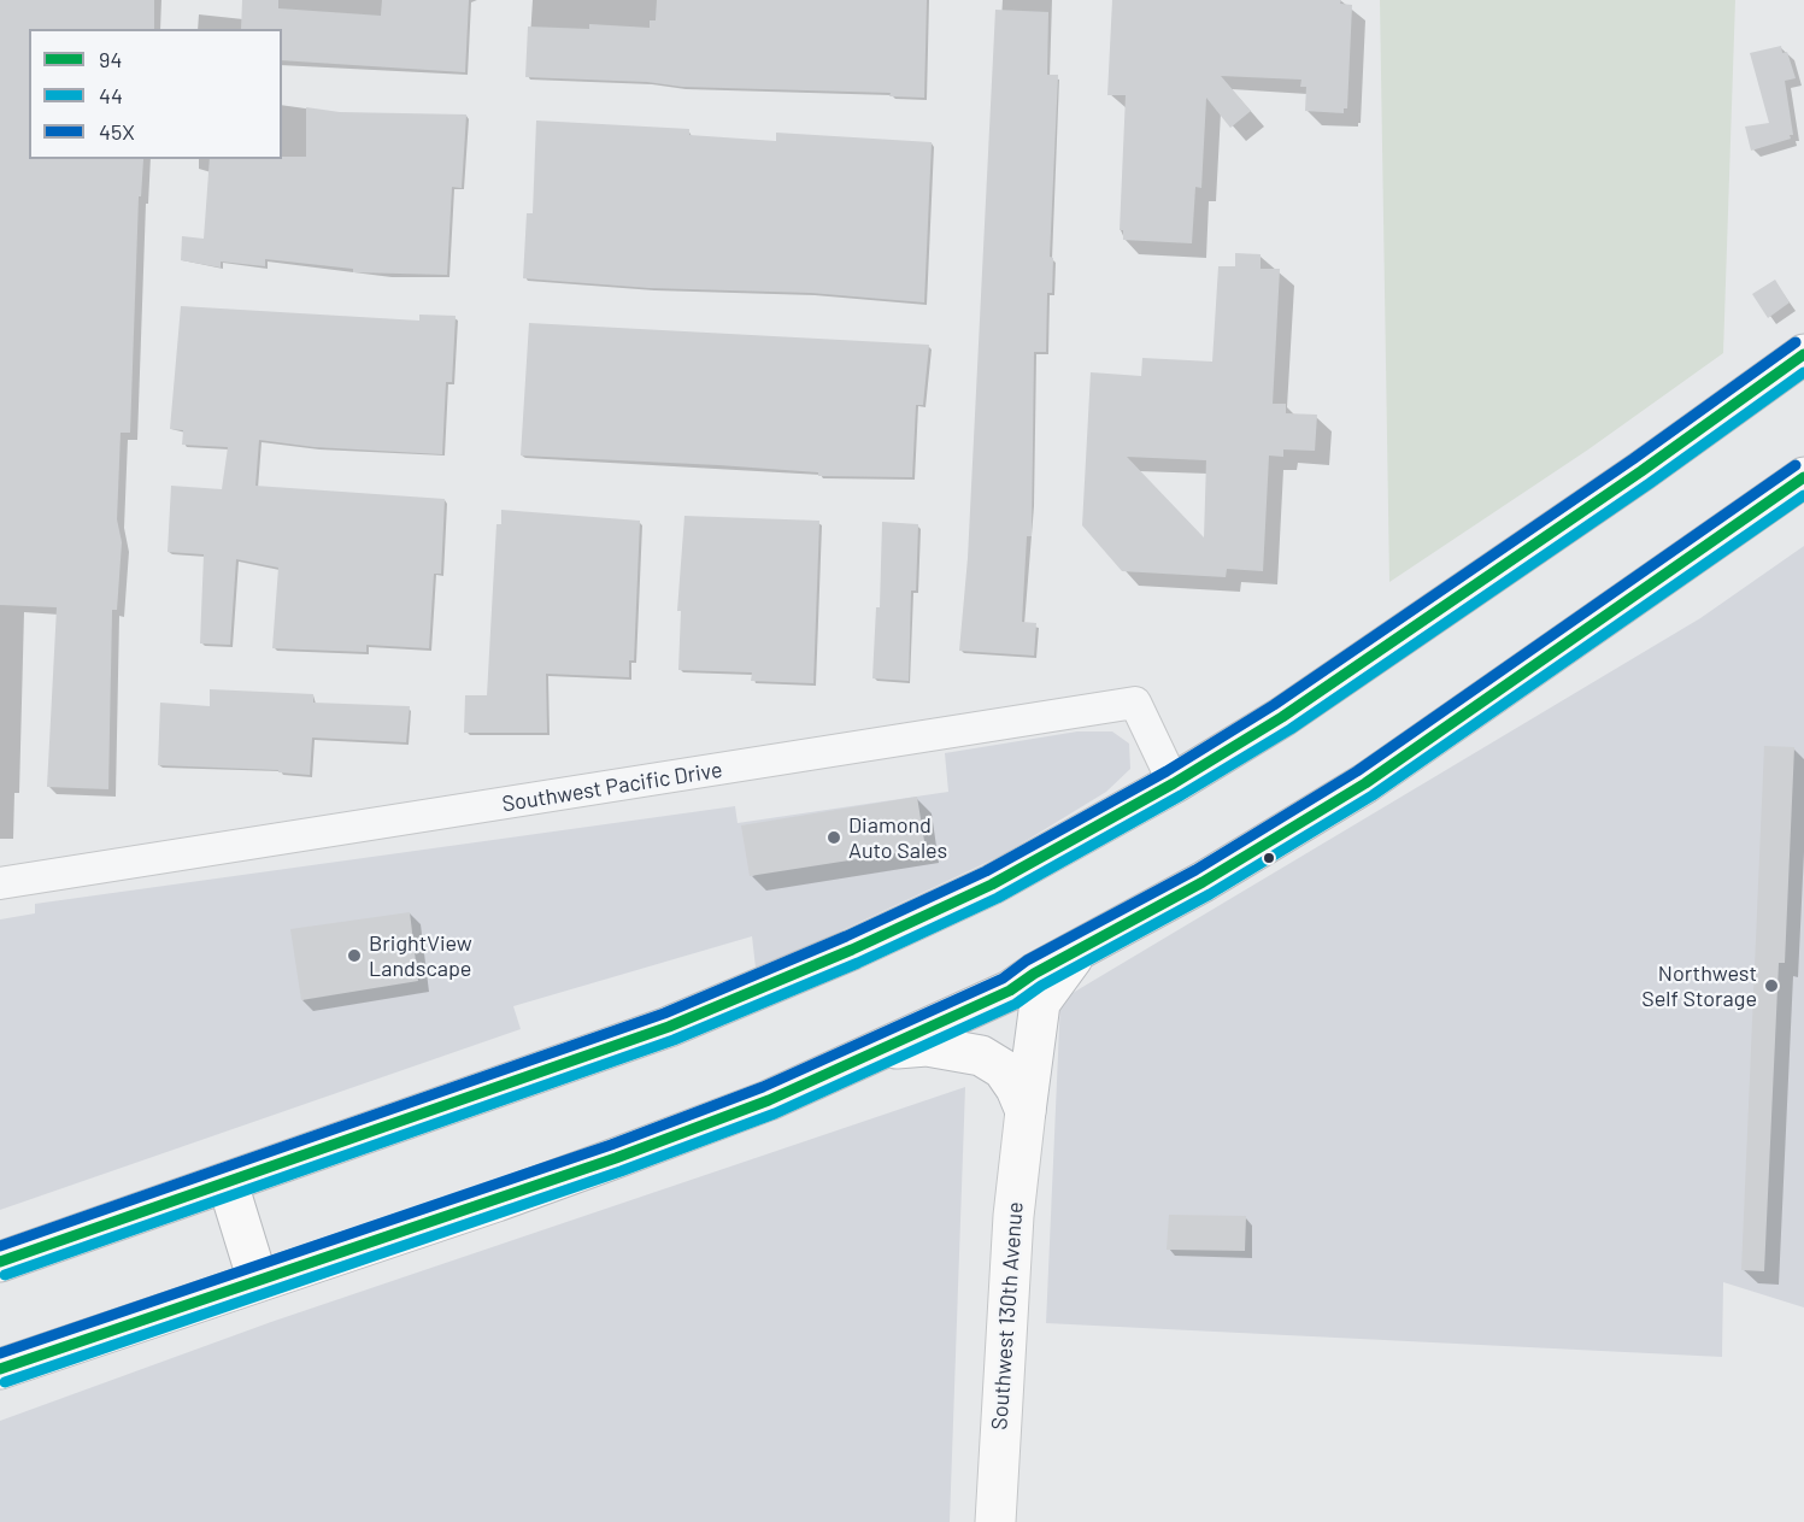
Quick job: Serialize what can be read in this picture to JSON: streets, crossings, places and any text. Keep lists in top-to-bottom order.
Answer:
{
  "streets": {
    "main road": ["Southwest 130th Avenue"],
    "street": ["Southwest Pacific Drive"]
  },
  "places": ["Diamond Auto Sales", "BrightView Landscape", "Northwest Self Storage"],
  "lines": ["transit line 45X", "transit line 94", "transit line 44"],
  "legend": ["94", "44", "45X"]
}
